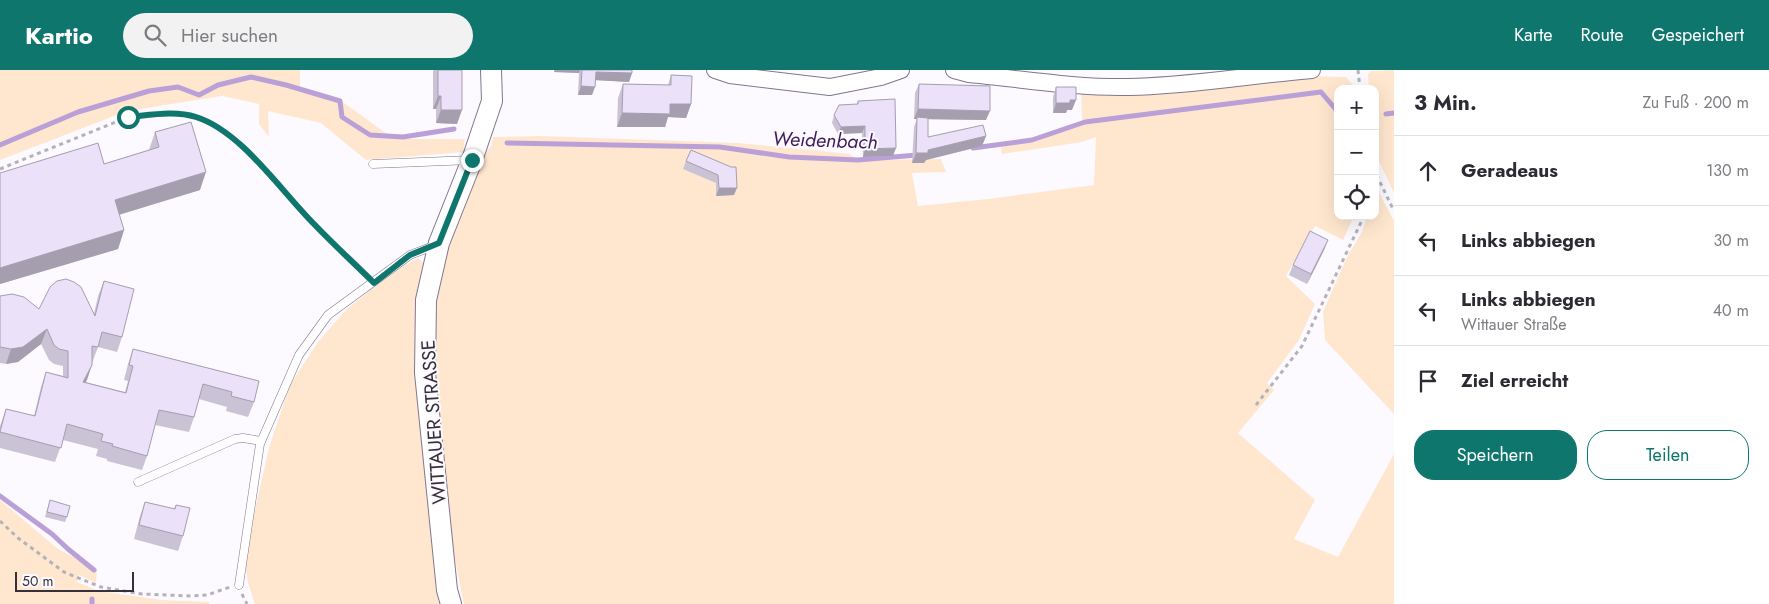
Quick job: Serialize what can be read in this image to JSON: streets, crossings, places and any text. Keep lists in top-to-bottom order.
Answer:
{
  "streets": {
    "street": ["WITTAUER STRASSE"]
  },
  "water": ["Weidenbach"],
  "scale_bar": "50 m",
  "page": {
    "header": "Kartio",
    "search": "Hier suchen",
    "nav": ["Karte", "Route", "Gespeichert"],
    "heading": ["3 Min.", "Zu Fuß · 200 m"],
    "map_buttons": ["+", "−"],
    "list": [
      ["Geradeaus", "130 m"],
      ["Links abbiegen", "30 m"],
      ["Links abbiegen", "Wittauer Straße", "40 m"],
      "Ziel erreicht"
    ],
    "buttons": ["Speichern", "Teilen"],
    "scale": "50 m"
  }
}
